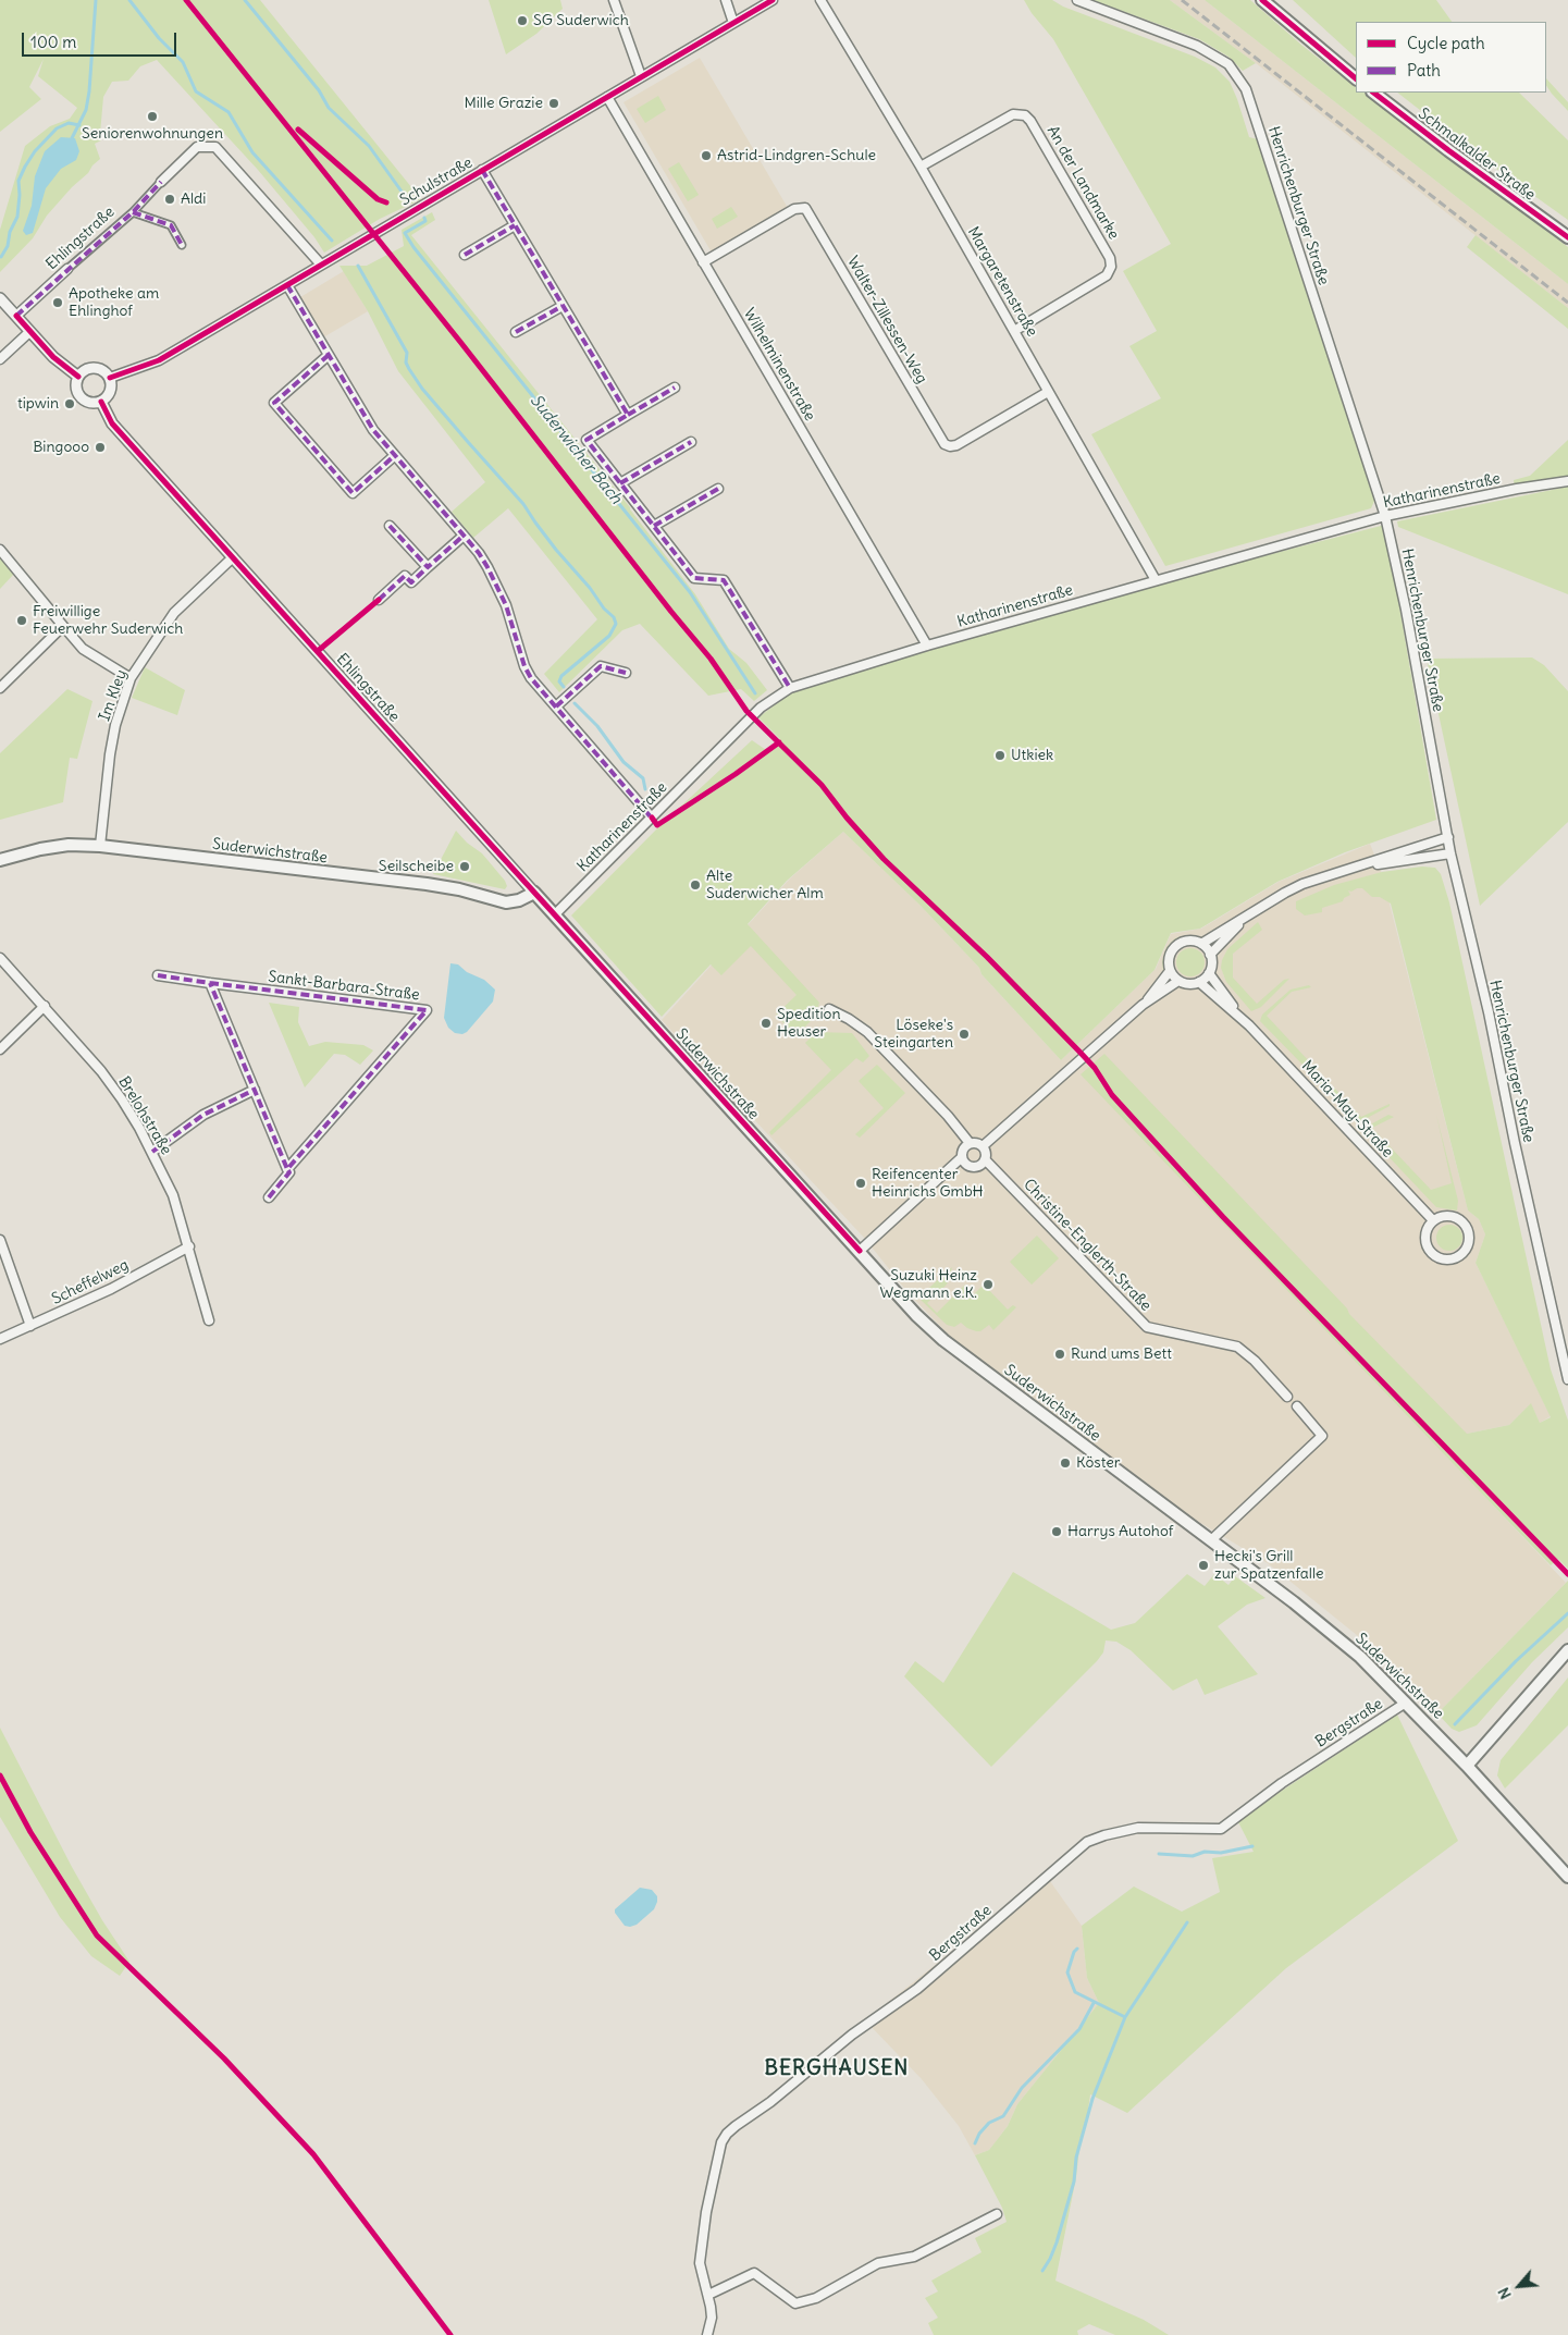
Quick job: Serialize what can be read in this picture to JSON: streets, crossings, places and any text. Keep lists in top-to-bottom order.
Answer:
{
  "streets": {
    "main road": ["Schmalkalder Straße", "Ehlingstraße", "Suderwichstraße"],
    "street": [
      "Schulstraße",
      "An der Landmarke",
      "Henrichenburger Straße",
      "Margaretenstraße",
      "Walter-Zillessen-Weg",
      "Wilhelminenstraße",
      "Katharinenstraße",
      "Im Kley",
      "Sankt-Barbara-Straße",
      "Maria-May-Straße",
      "Brelohstraße",
      "Christine-Englerth-Straße",
      "Scheffelweg",
      "Bergstraße"
    ]
  },
  "crossings": [
    ["Schulstraße", "Ehlingstraße"],
    ["Schulstraße", "Wilhelminenstraße"],
    ["An der Landmarke", "Margaretenstraße"],
    ["Henrichenburger Straße", "Katharinenstraße"],
    ["Ehlingstraße", "Katharinenstraße"],
    ["Ehlingstraße", "Im Kley"],
    ["Ehlingstraße", "Suderwichstraße"],
    ["Margaretenstraße", "Walter-Zillessen-Weg"],
    ["Margaretenstraße", "Katharinenstraße"],
    ["Walter-Zillessen-Weg", "Wilhelminenstraße"],
    ["Wilhelminenstraße", "Katharinenstraße"],
    ["Katharinenstraße", "Suderwichstraße"],
    ["Im Kley", "Suderwichstraße"],
    ["Suderwichstraße", "Bergstraße"],
    ["Brelohstraße", "Scheffelweg"]
  ],
  "districts": ["BERGHAUSEN"],
  "water": ["Suderwicher Bach"],
  "places": [
    "SG Suderwich",
    "Mille Grazie",
    "Seniorenwohnungen",
    "Astrid-Lindgren-Schule",
    "Aldi",
    "Apotheke am Ehlinghof",
    "tipwin",
    "Bingooo",
    "Freiwillige Feuerwehr Suderwich",
    "Utkiek",
    "Seilscheibe",
    "Alte Suderwicher Alm",
    "Spedition Heuser",
    "Löseke's Steingarten",
    "Reifencenter Heinrichs GmbH",
    "Suzuki Heinz Wegmann e.K.",
    "Rund ums Bett",
    "Köster",
    "Harrys Autohof",
    "Hecki's Grill zur Spatzenfalle"
  ],
  "legend": ["Cycle path", "Path"],
  "scale_bar": "100 m",
  "north": "bottom left"
}
